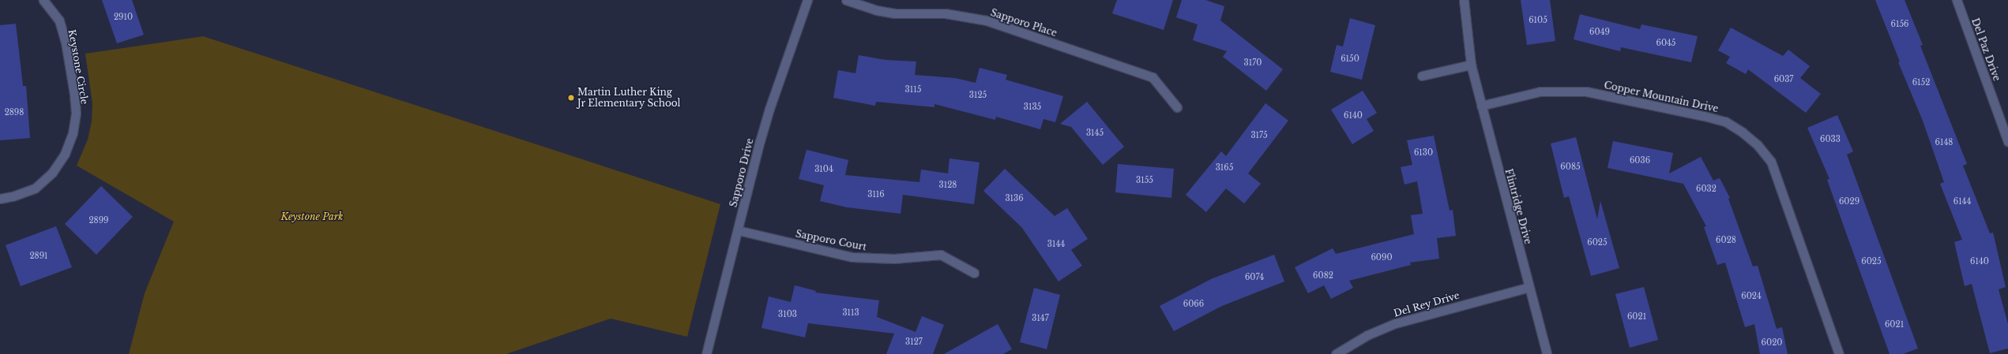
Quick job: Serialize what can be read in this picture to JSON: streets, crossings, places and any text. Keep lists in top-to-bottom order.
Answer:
{
  "streets": {
    "street": [
      "Sapporo Place",
      "Del Paz Drive",
      "Keystone Circle",
      "Copper Mountain Drive",
      "Sapporo Drive",
      "Flintridge Drive",
      "Sapporo Court",
      "Del Rey Drive"
    ]
  },
  "crossings": [
    ["Copper Mountain Drive", "Flintridge Drive"],
    ["Sapporo Drive", "Sapporo Court"],
    ["Flintridge Drive", "Del Rey Drive"]
  ],
  "parks": ["Keystone Park"],
  "places": ["Martin Luther King Jr Elementary School"],
  "house_numbers": [
    "2910",
    "6105",
    "6156",
    "6049",
    "6045",
    "6150",
    "3170",
    "6037",
    "6152",
    "3115",
    "3125",
    "3135",
    "2898",
    "6140",
    "3145",
    "3175",
    "6033",
    "6148",
    "6130",
    "6036",
    "6085",
    "3165",
    "3104",
    "3155",
    "3128",
    "6032",
    "3116",
    "3136",
    "6029",
    "6144",
    "2899",
    "6028",
    "6025",
    "3144",
    "2891",
    "6090",
    "6025",
    "6140",
    "6082",
    "6074",
    "6024",
    "6066",
    "3113",
    "3103",
    "6021",
    "3147",
    "6021",
    "3127",
    "6020"
  ]
}
